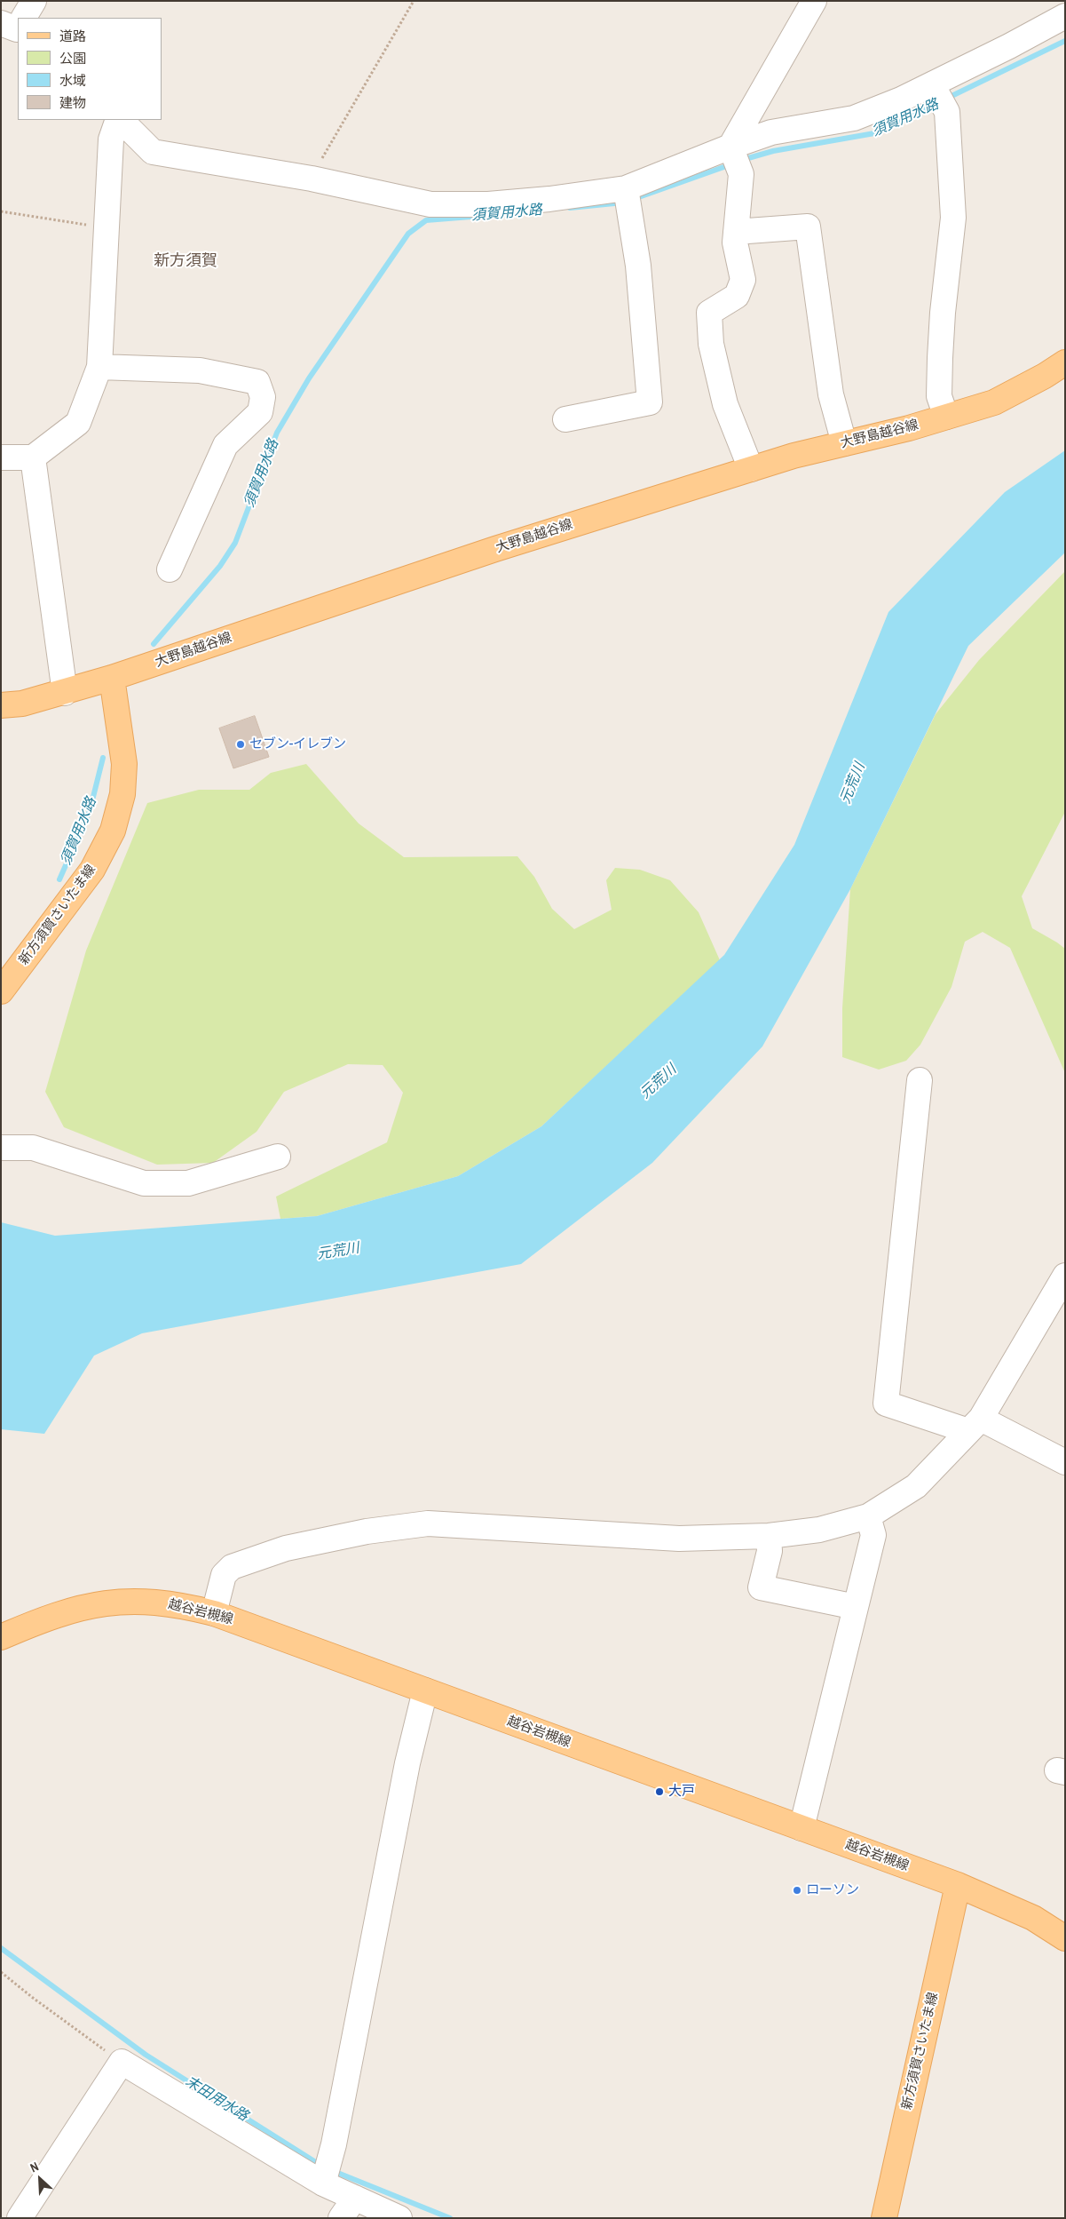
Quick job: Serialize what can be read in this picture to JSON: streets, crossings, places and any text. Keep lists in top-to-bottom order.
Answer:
{
  "streets": {
    "main road": ["大野島越谷線", "新方須賀さいたま線", "越谷岩槻線"]
  },
  "crossings": [
    ["大野島越谷線", "新方須賀さいたま線"],
    ["新方須賀さいたま線", "越谷岩槻線"]
  ],
  "districts": ["新方須賀"],
  "water": ["須賀用水路", "元荒川", "末田用水路"],
  "places": ["セブン-イレブン", "大戸", "ローソン"],
  "legend": [
    "道路",
    "公園",
    "水域",
    "建物"
  ],
  "north": "top left"
}
